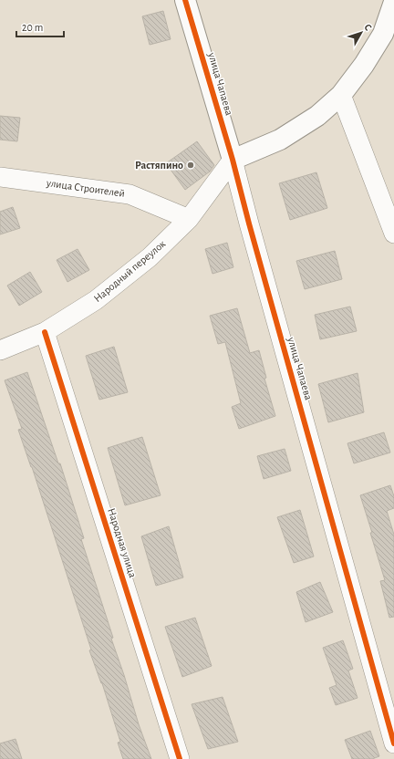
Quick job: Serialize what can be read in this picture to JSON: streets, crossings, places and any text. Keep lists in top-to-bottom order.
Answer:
{
  "streets": {
    "street": [
      "улица Чапаева",
      "улица Строителей",
      "Народный переулок",
      "Народная улица"
    ]
  },
  "crossings": [
    ["улица Чапаева", "Народный переулок"],
    ["улица Строителей", "Народный переулок"],
    ["Народный переулок", "Народная улица"]
  ],
  "places": ["Растяпино"],
  "scale_bar": "20 m",
  "north": "top right"
}
